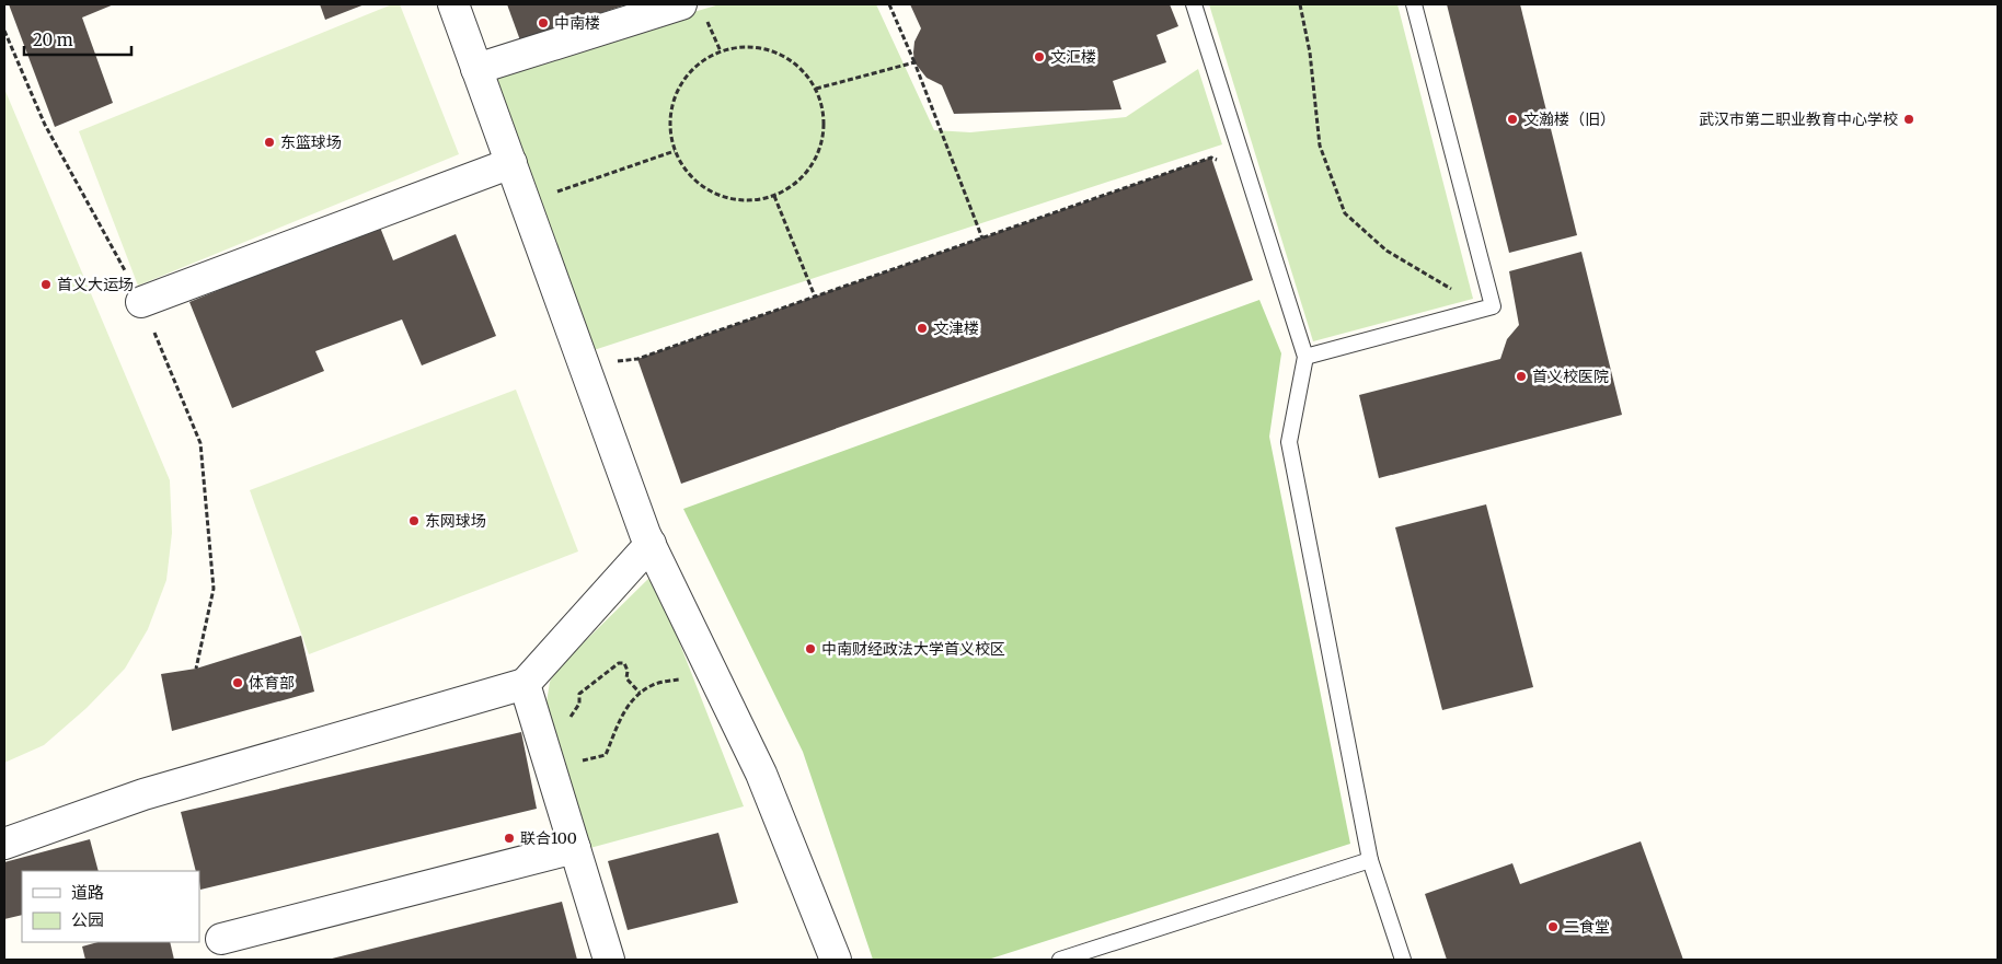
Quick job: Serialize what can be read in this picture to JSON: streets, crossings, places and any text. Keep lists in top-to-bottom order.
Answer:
{
  "places": [
    "中南楼",
    "文汇楼",
    "文瀚楼（旧）",
    "武汉市第二职业教育中心学校",
    "东篮球场",
    "首义大运场",
    "文津楼",
    "首义校医院",
    "东网球场",
    "中南财经政法大学首义校区",
    "体育部",
    "联合100",
    "二食堂"
  ],
  "legend": ["道路", "公园"],
  "scale_bar": "20 m"
}
